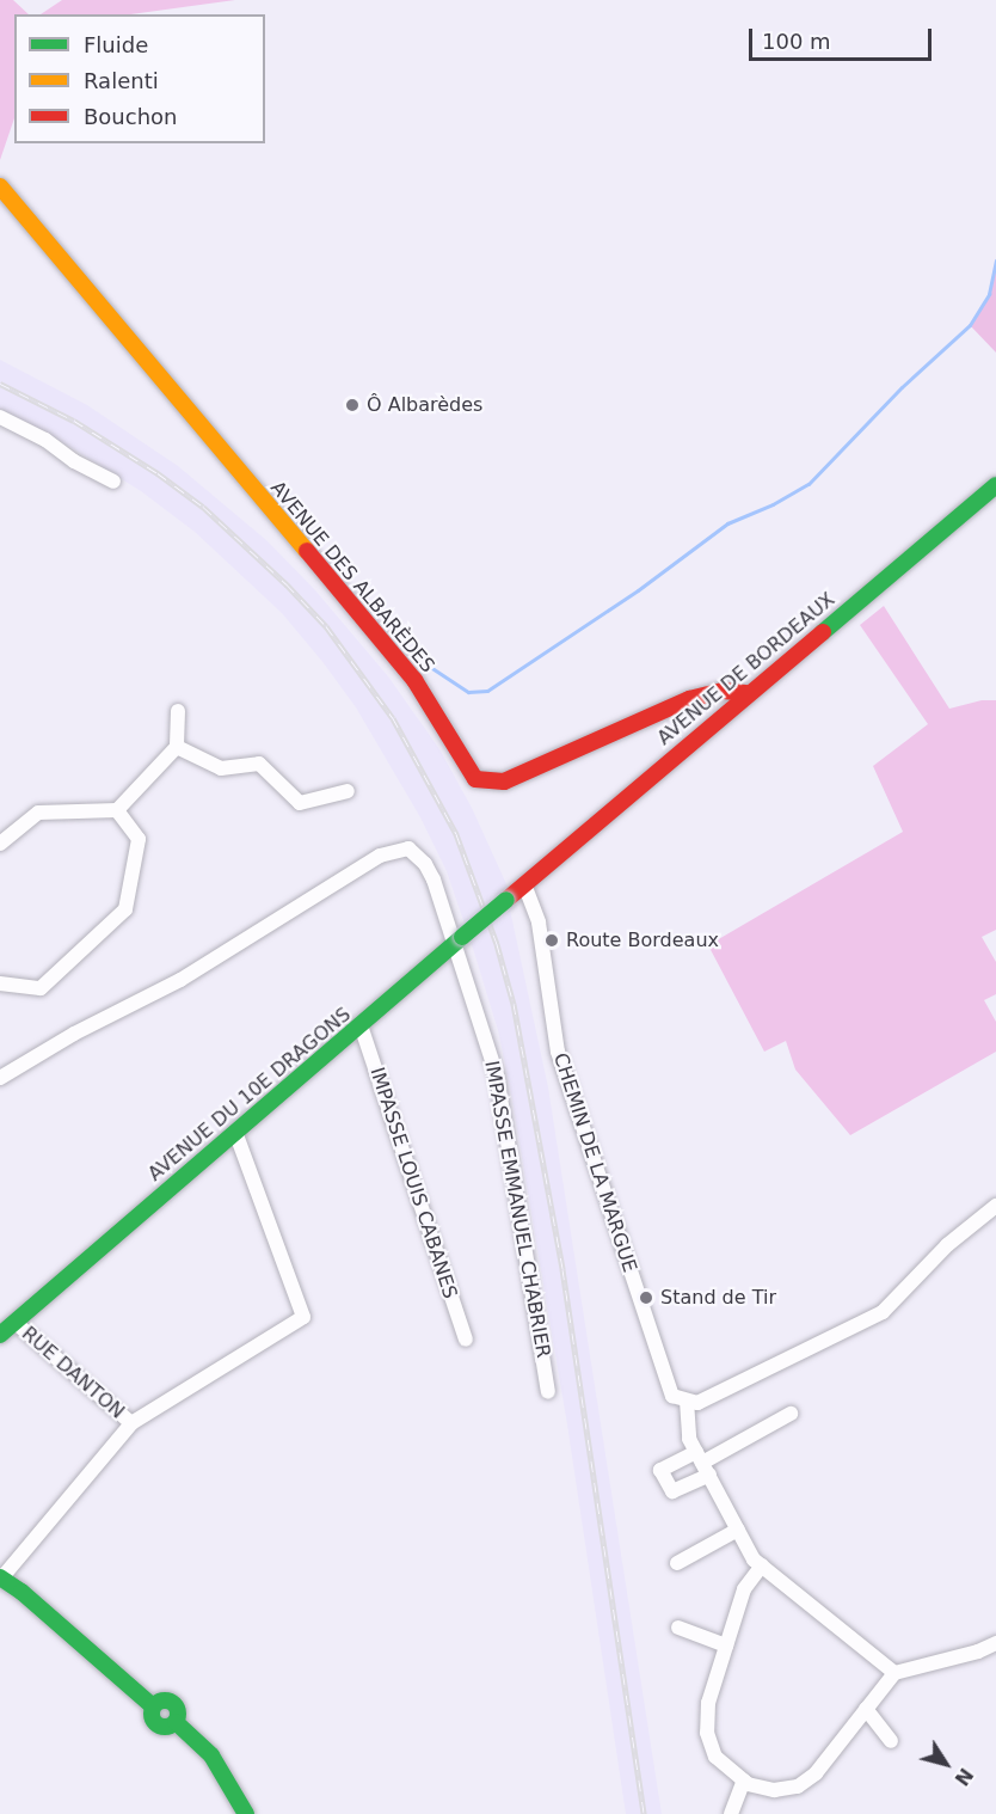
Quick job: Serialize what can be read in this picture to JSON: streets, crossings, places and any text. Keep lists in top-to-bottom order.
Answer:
{
  "streets": {
    "street": [
      "AVENUE DES ALBARÈDES",
      "AVENUE DE BORDEAUX",
      "AVENUE DU 10E DRAGONS",
      "CHEMIN DE LA MARGUE",
      "IMPASSE LOUIS CABANES",
      "IMPASSE EMMANUEL CHABRIER",
      "RUE DANTON"
    ]
  },
  "crossings": [
    ["AVENUE DES ALBARÈDES", "AVENUE DE BORDEAUX"],
    ["AVENUE DE BORDEAUX", "AVENUE DU 10E DRAGONS"],
    ["AVENUE DE BORDEAUX", "CHEMIN DE LA MARGUE"],
    ["AVENUE DU 10E DRAGONS", "CHEMIN DE LA MARGUE"],
    ["AVENUE DU 10E DRAGONS", "IMPASSE LOUIS CABANES"],
    ["AVENUE DU 10E DRAGONS", "IMPASSE EMMANUEL CHABRIER"],
    ["AVENUE DU 10E DRAGONS", "RUE DANTON"]
  ],
  "places": ["Ô Albarèdes", "Route Bordeaux", "Stand de Tir"],
  "legend": ["Fluide", "Ralenti", "Bouchon"],
  "scale_bar": "100 m",
  "north": "bottom right"
}
